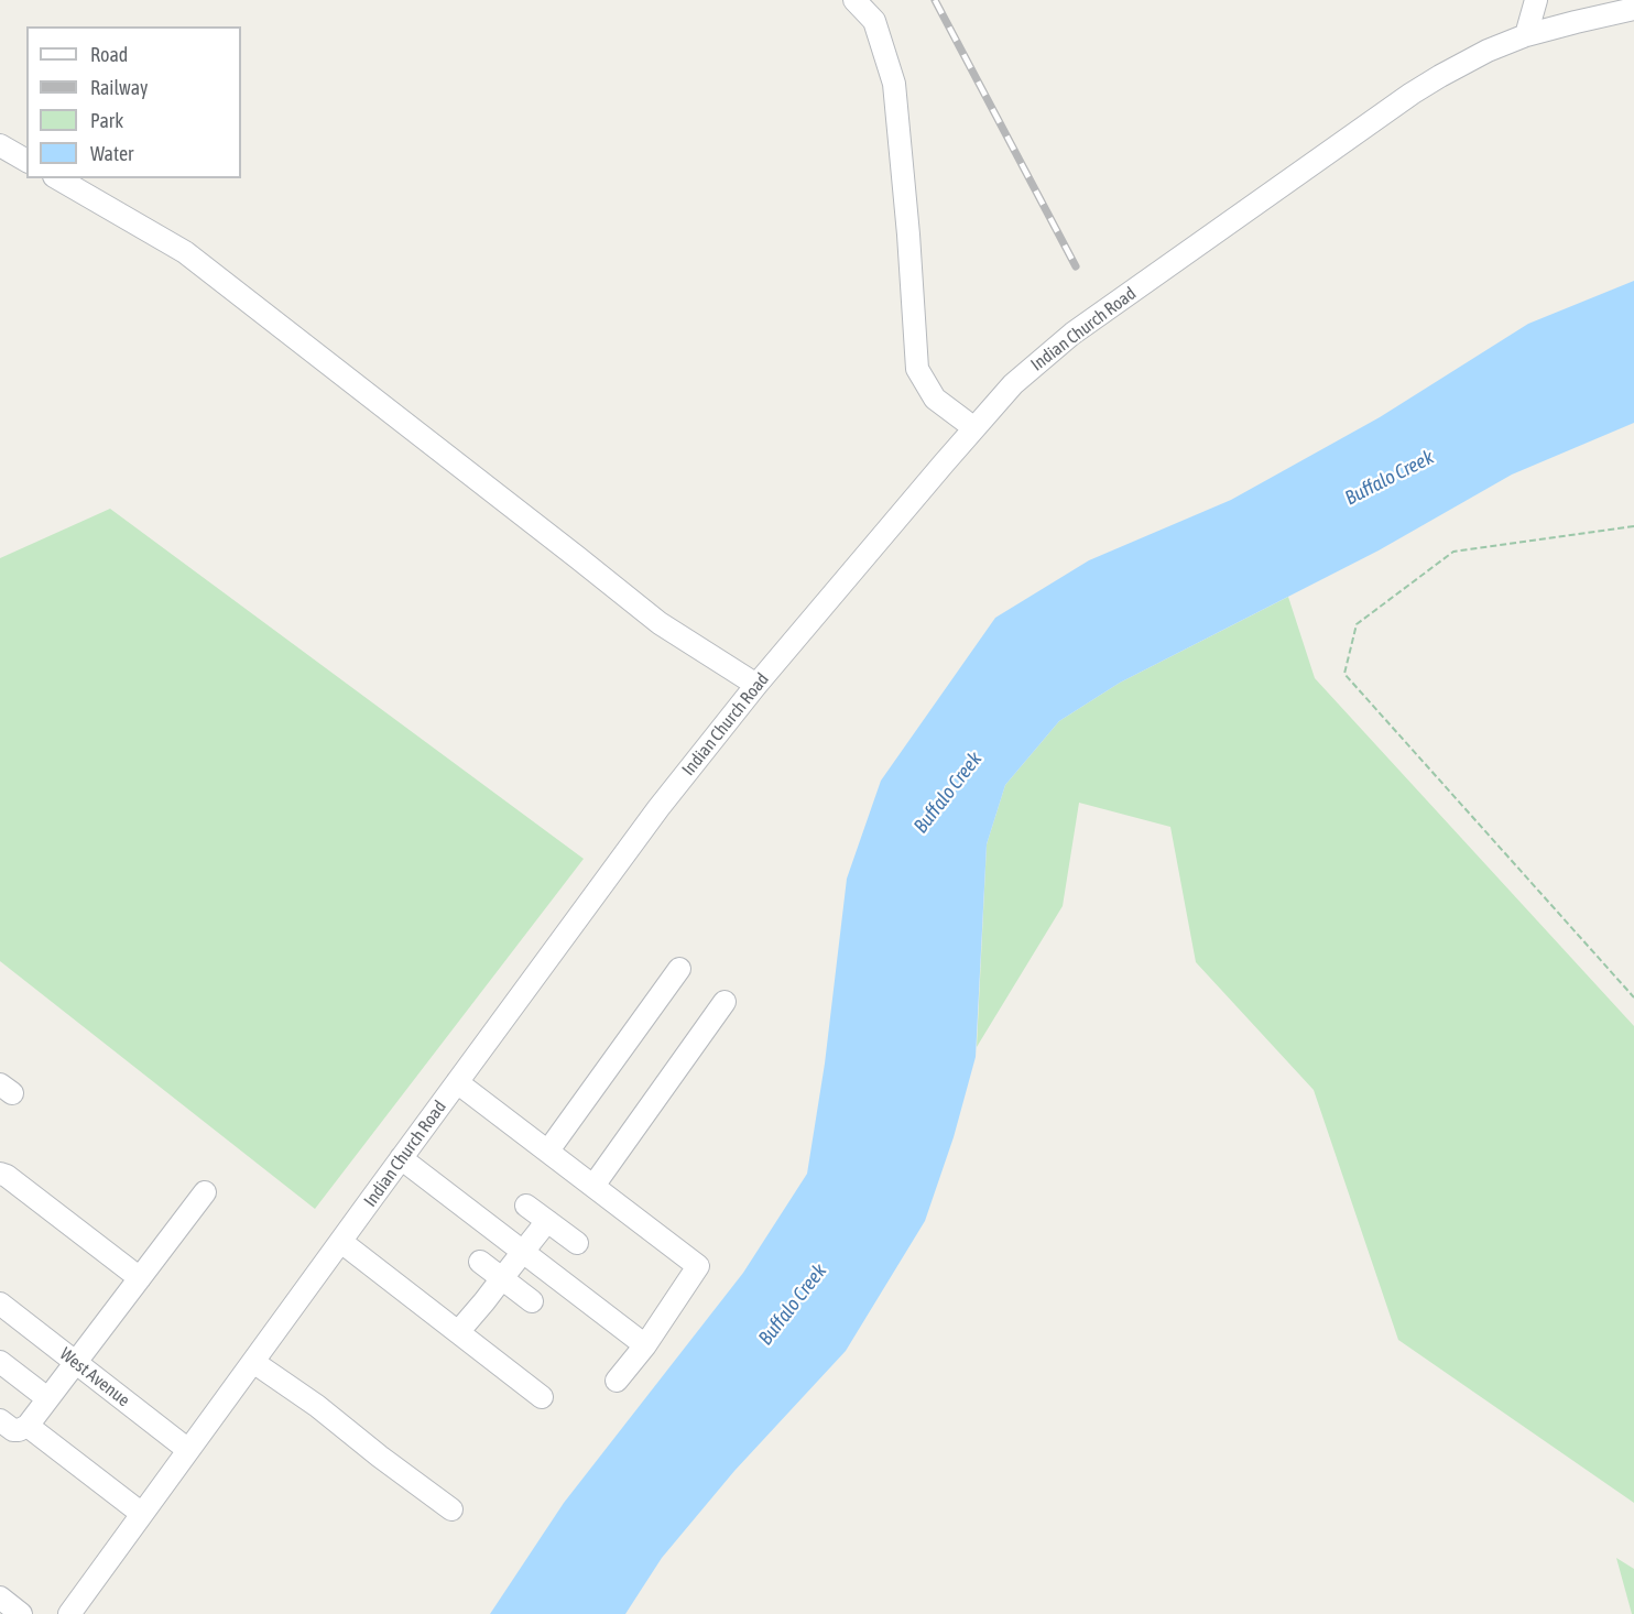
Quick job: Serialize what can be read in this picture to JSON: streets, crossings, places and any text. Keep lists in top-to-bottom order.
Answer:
{
  "streets": {
    "street": ["Indian Church Road", "West Avenue"]
  },
  "crossings": [
    ["Indian Church Road", "West Avenue"]
  ],
  "water": ["Buffalo Creek"],
  "legend": [
    "Road",
    "Railway",
    "Park",
    "Water"
  ]
}
